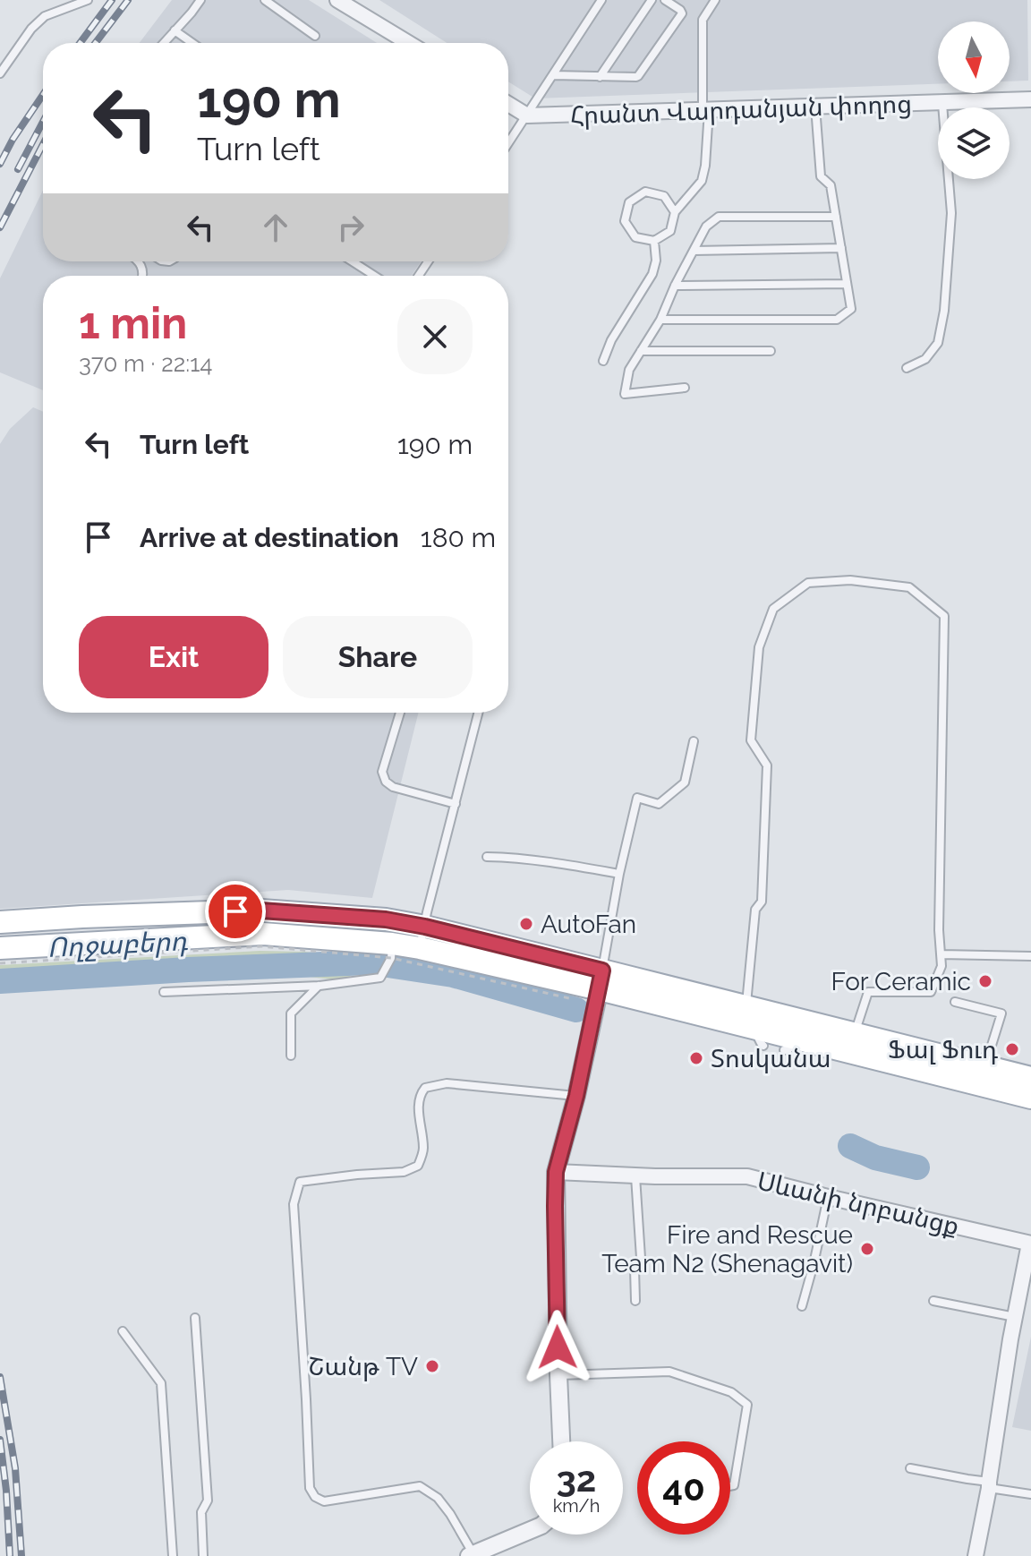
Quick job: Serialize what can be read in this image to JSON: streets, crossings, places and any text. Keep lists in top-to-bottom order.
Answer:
{
  "streets": {
    "street": ["Հրանտ Վարդանյան փողոց", "Սևանի նրբանցք"]
  },
  "water": ["Ողջաբերդ"],
  "places": [
    "AutoFan",
    "For Ceramic",
    "Ֆալ Ֆուդ",
    "Տոսկանա",
    "Fire and Rescue Team N2 (Shenagavit)",
    "Շանթ TV"
  ],
  "north": "bottom",
  "page": {
    "turn": ["190 m", "Turn left"],
    "heading": ["1 min", "370 m · 22:14"],
    "list": [
      {
        "name": "Turn left",
        "value": "190 m"
      },
      {
        "name": "Arrive at destination",
        "value": "180 m"
      }
    ],
    "buttons": ["Exit", "Share"],
    "speed": "32 km/h",
    "limit": "40"
  }
}
